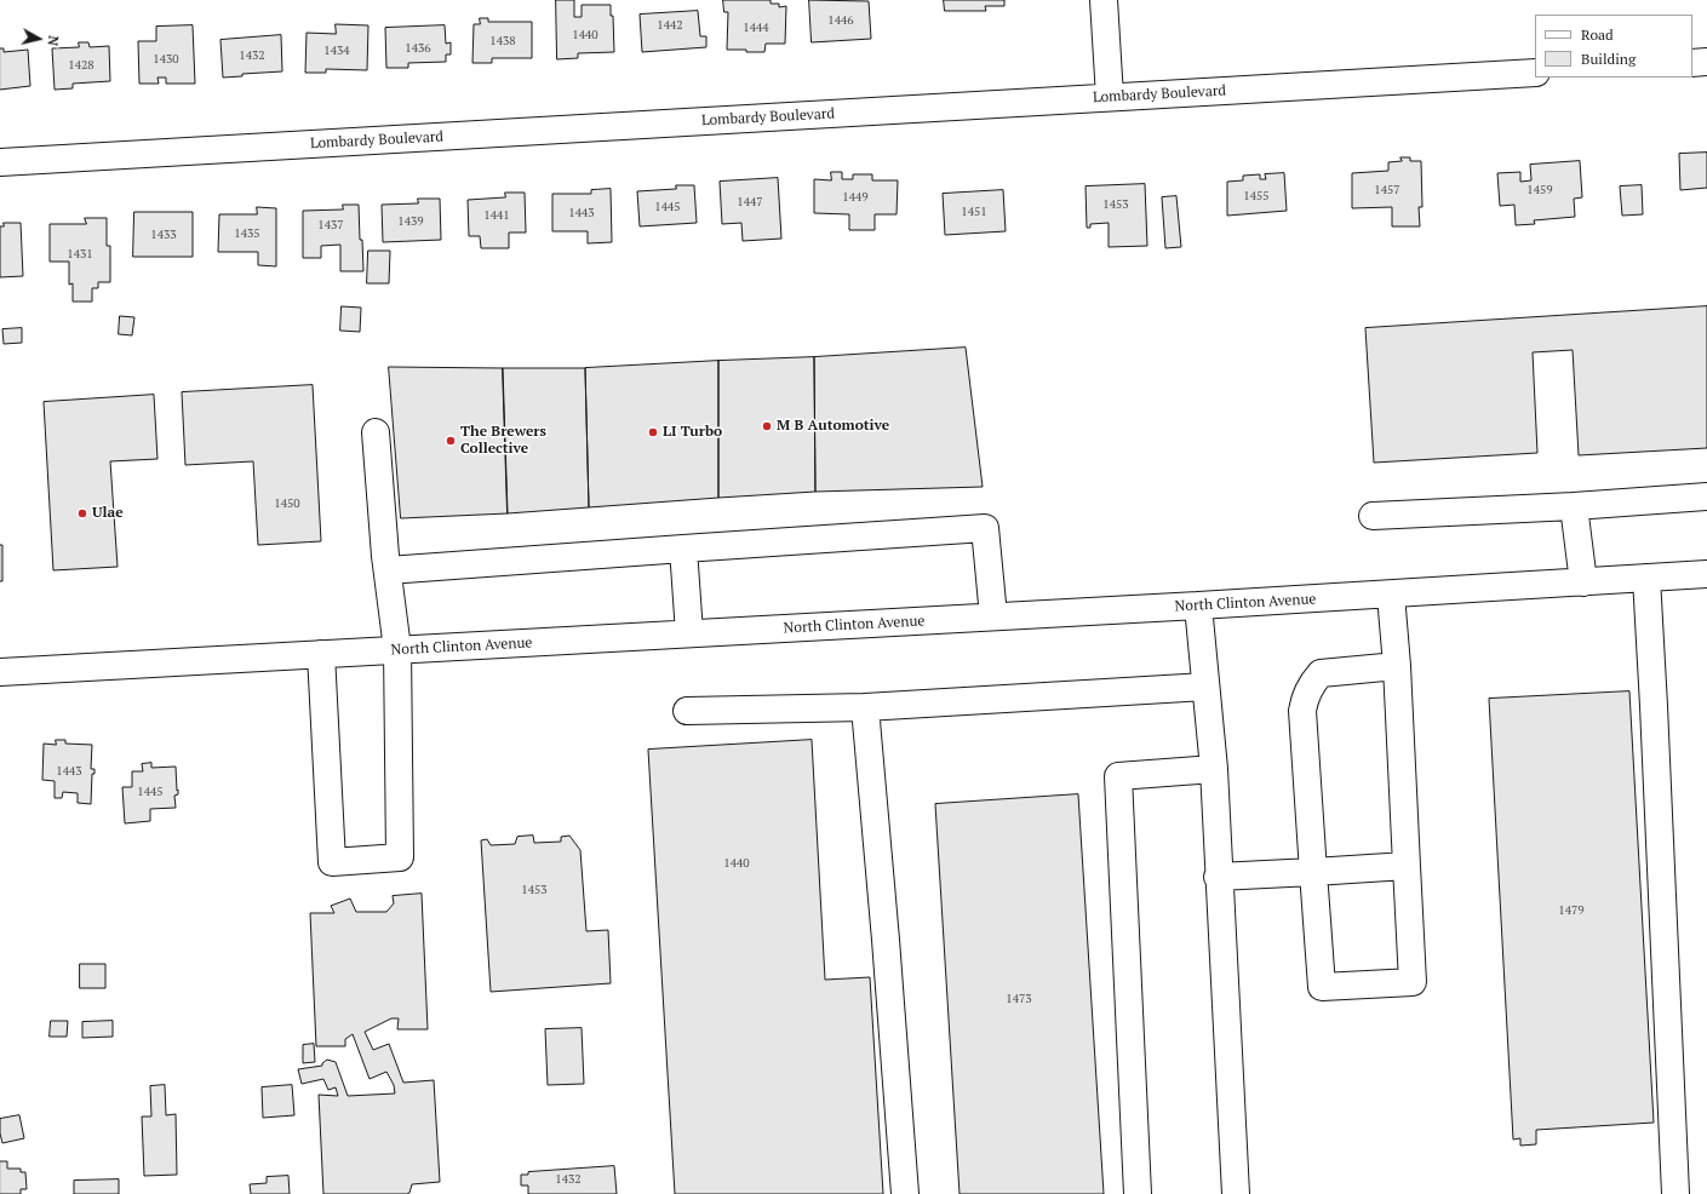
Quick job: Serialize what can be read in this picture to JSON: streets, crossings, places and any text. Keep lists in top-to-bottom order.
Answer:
{
  "streets": {
    "street": ["Lombardy Boulevard", "North Clinton Avenue"]
  },
  "places": [
    "M B Automotive",
    "LI Turbo",
    "The Brewers Collective",
    "Ulae"
  ],
  "house_numbers": [
    "1446",
    "1442",
    "1444",
    "1440",
    "1438",
    "1436",
    "1434",
    "1432",
    "1430",
    "1428",
    "1457",
    "1459",
    "1455",
    "1449",
    "1447",
    "1453",
    "1445",
    "1451",
    "1443",
    "1441",
    "1439",
    "1437",
    "1435",
    "1433",
    "1431",
    "1450",
    "1443",
    "1445",
    "1440",
    "1453",
    "1479",
    "1473",
    "1432"
  ],
  "legend": ["Road", "Building"],
  "north": "right"
}
